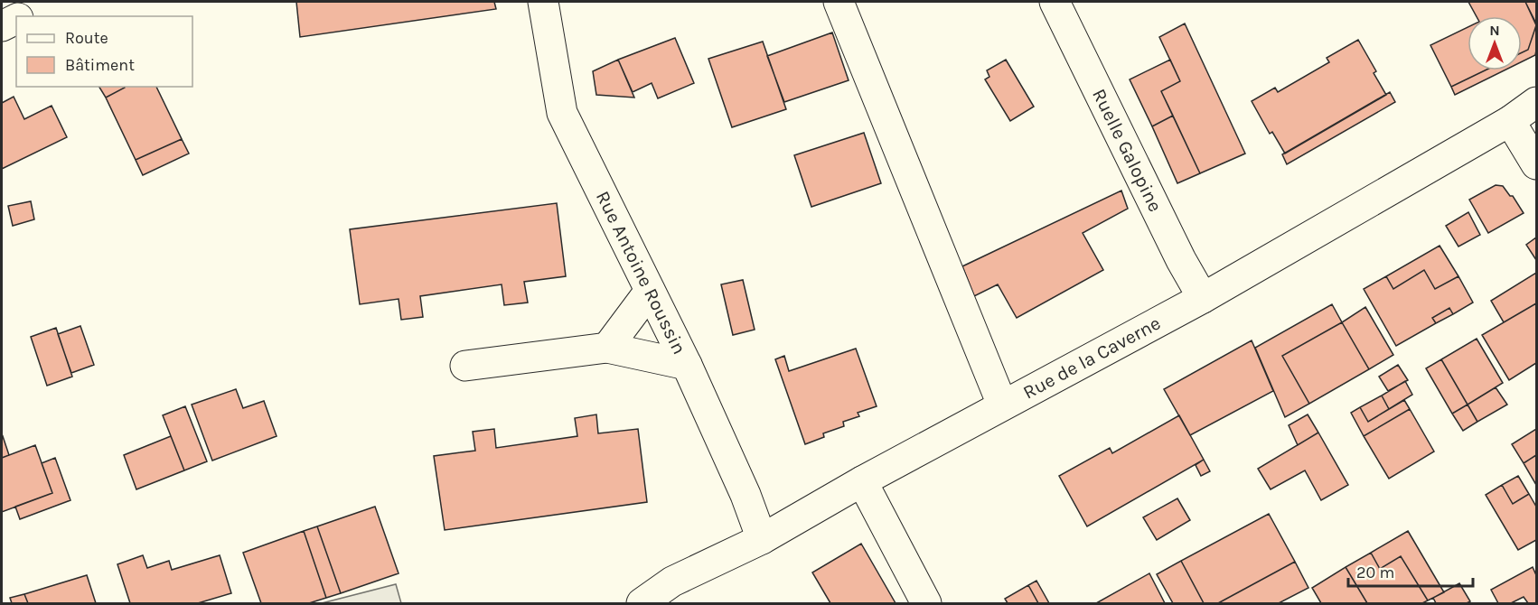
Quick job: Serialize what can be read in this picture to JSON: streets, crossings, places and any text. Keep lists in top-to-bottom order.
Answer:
{
  "streets": {
    "street": ["Ruelle Galopine", "Rue Antoine Roussin", "Rue de la Caverne"]
  },
  "crossings": [
    ["Ruelle Galopine", "Rue de la Caverne"],
    ["Rue Antoine Roussin", "Rue de la Caverne"]
  ],
  "legend": ["Route", "Bâtiment"],
  "scale_bar": "20 m",
  "north": "top"
}
